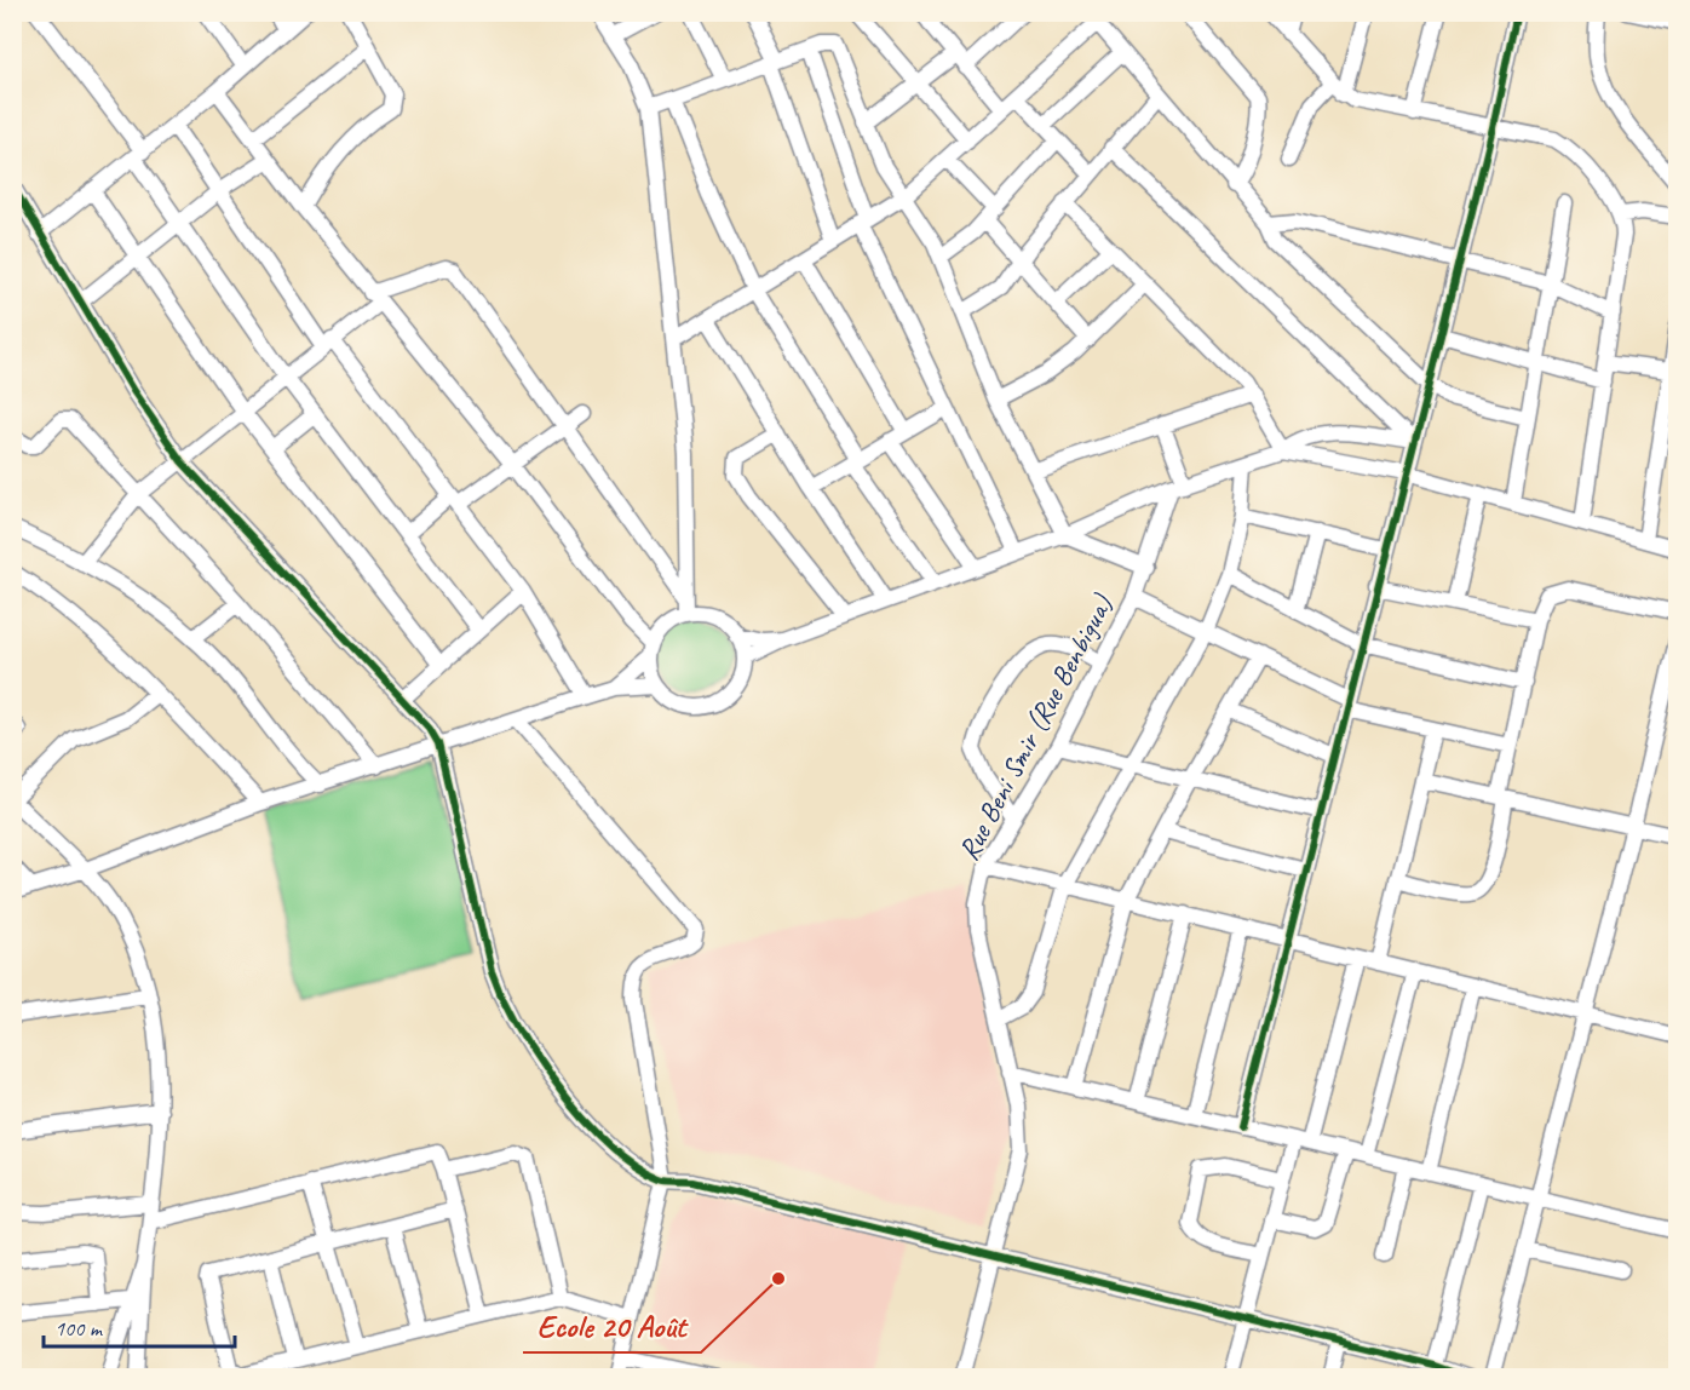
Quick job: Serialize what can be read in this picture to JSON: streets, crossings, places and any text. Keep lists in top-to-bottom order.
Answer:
{
  "streets": {
    "street": ["Rue Beni Smir (Rue Benbigua)"]
  },
  "places": ["Ecole 20 Août"],
  "scale_bar": "100 m"
}
